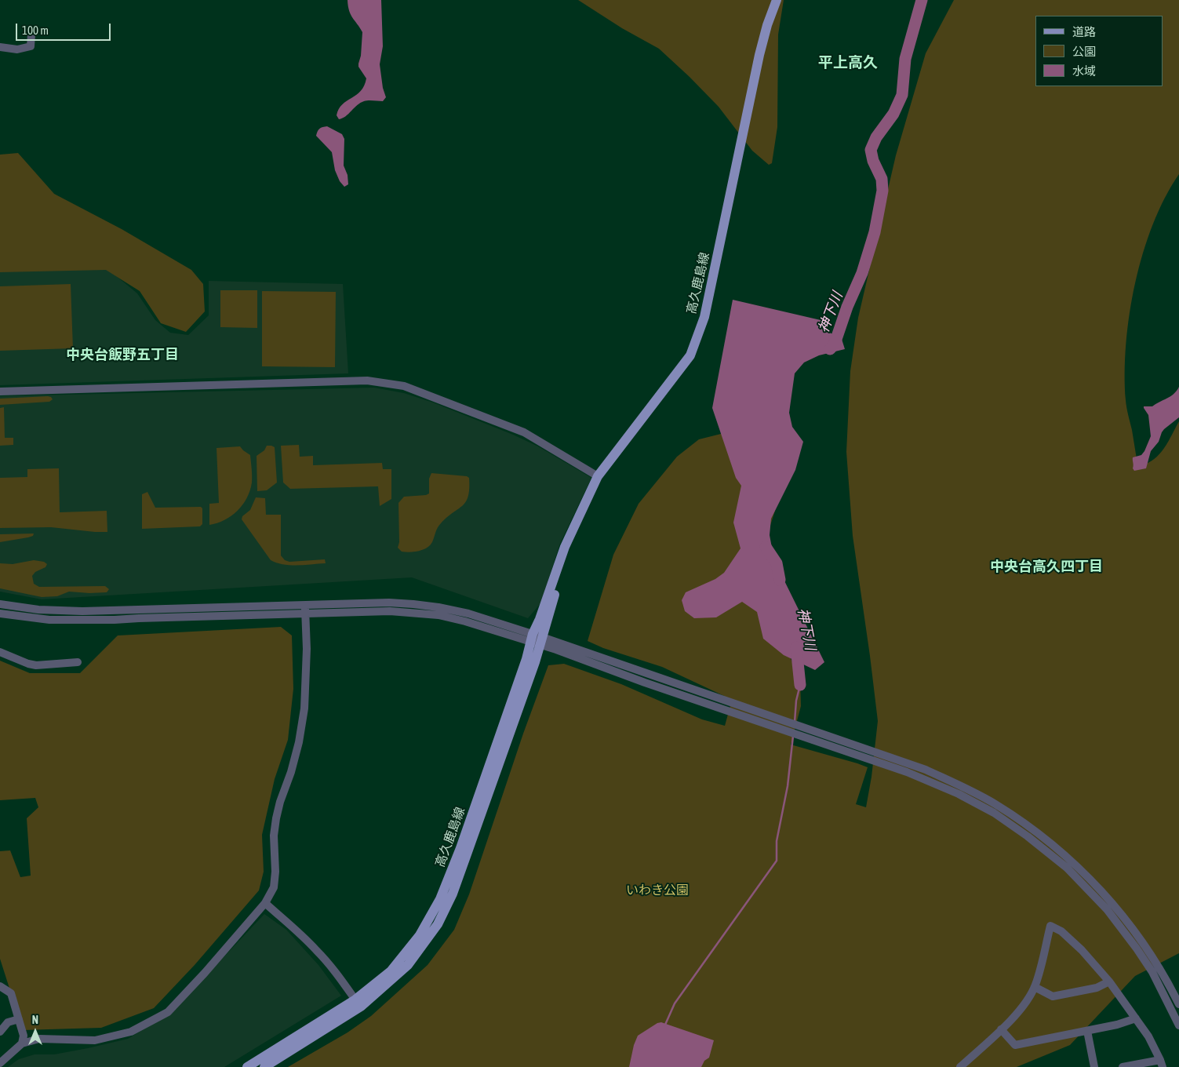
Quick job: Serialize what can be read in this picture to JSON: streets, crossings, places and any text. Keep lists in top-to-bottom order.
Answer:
{
  "streets": {
    "main road": ["高久鹿島線"]
  },
  "districts": ["平上高久", "中央台飯野五丁目", "中央台高久四丁目"],
  "water": ["神下川"],
  "parks": ["いわき公園"],
  "legend": ["道路", "公園", "水域"],
  "scale_bar": "100 m",
  "north": "top"
}
